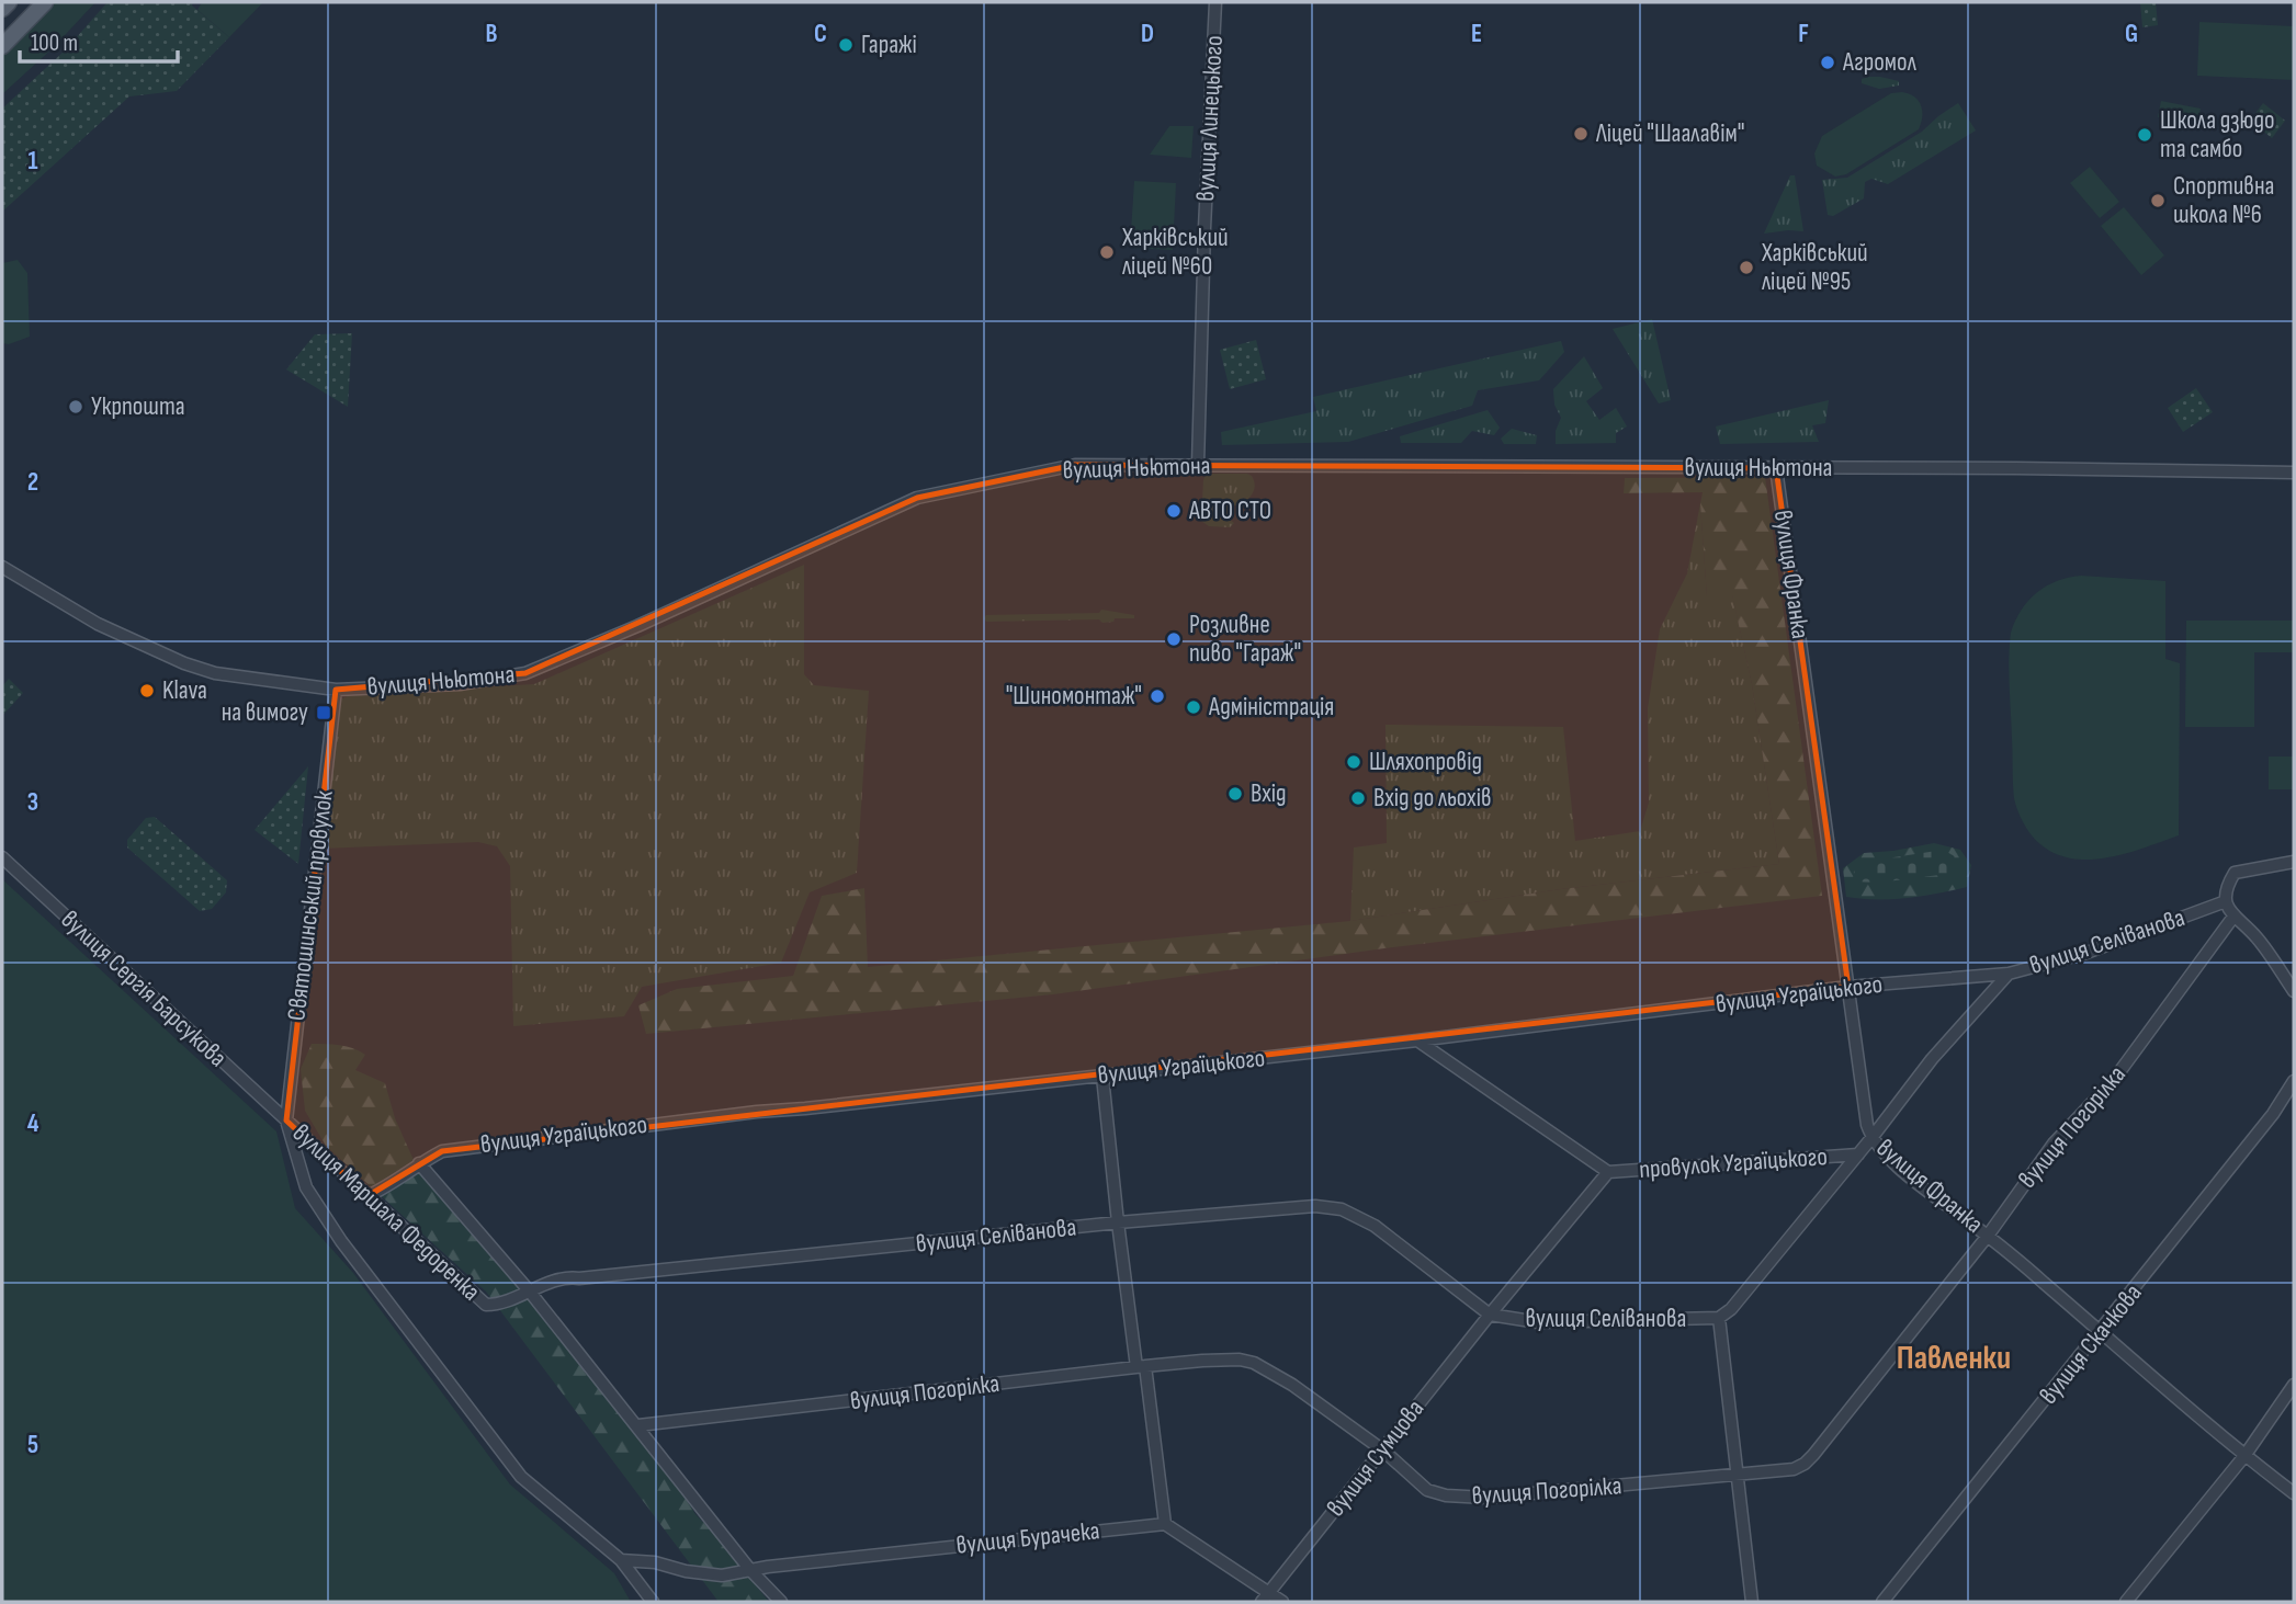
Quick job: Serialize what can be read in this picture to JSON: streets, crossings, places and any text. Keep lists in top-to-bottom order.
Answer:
{
  "streets": {
    "street": [
      "вулиця Линецького",
      "вулиця Ньютона",
      "вулиця Франка",
      "Святошинський провулок",
      "вулиця Селіванова",
      "вулиця Сергія Барсукова",
      "вулиця Уграїцького",
      "вулиця Погорілка",
      "провулок Уграїцького",
      "вулиця Маршала Федоренка",
      "вулиця Скачкова",
      "вулиця Сумцова",
      "вулиця Бурачека"
    ]
  },
  "crossings": [
    ["вулиця Линецького", "вулиця Ньютона"],
    ["вулиця Ньютона", "вулиця Франка"],
    ["вулиця Ньютона", "Святошинський провулок"],
    ["вулиця Франка", "вулиця Селіванова"],
    ["вулиця Франка", "вулиця Уграїцького"],
    ["вулиця Франка", "вулиця Погорілка"],
    ["вулиця Франка", "вулиця Скачкова"],
    ["Святошинський провулок", "вулиця Сергія Барсукова"],
    ["Святошинський провулок", "вулиця Маршала Федоренка"],
    ["вулиця Селіванова", "вулиця Уграїцького"],
    ["вулиця Селіванова", "провулок Уграїцького"],
    ["вулиця Селіванова", "вулиця Маршала Федоренка"],
    ["вулиця Селіванова", "вулиця Сумцова"],
    ["вулиця Сергія Барсукова", "вулиця Маршала Федоренка"],
    ["вулиця Уграїцького", "провулок Уграїцького"],
    ["вулиця Уграїцького", "вулиця Маршала Федоренка"],
    ["вулиця Погорілка", "вулиця Сумцова"],
    ["провулок Уграїцького", "вулиця Сумцова"]
  ],
  "districts": ["Павленки"],
  "places": {
    "other": [
      "Гаражі",
      "Агромол",
      "Ліцей \"Шаалавім\"",
      "Школа дзюдо та самбо",
      "Спортивна школа №6",
      "Харківський ліцей №60",
      "Харківський ліцей №95",
      "Укрпошта",
      "АВТО СТО",
      "Розливне пиво \"Гараж\"",
      "Klava",
      "\"Шиномонтаж\"",
      "Адміністрація",
      "Шляхопровід",
      "Вхід",
      "Вхід до льохів"
    ],
    "transit": ["на вимогу"]
  },
  "scale_bar": "100 m",
  "grid": {
    "columns": [
      "B",
      "C",
      "D",
      "E",
      "F",
      "G"
    ],
    "rows": [
      "1",
      "2",
      "3",
      "4",
      "5"
    ]
  }
}
